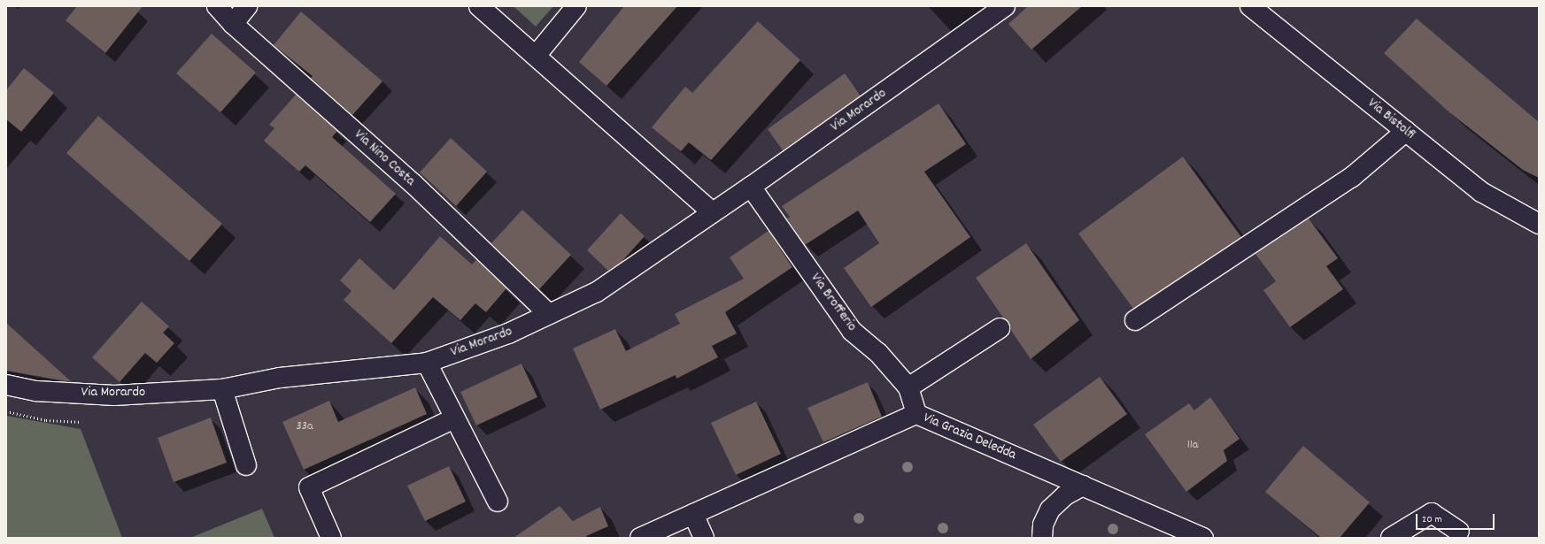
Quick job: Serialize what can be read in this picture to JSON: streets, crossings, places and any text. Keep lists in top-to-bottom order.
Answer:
{
  "streets": {
    "street": [
      "Via Morardo",
      "Via Bistolfi",
      "Via Nino Costa",
      "Via Brofferio",
      "Via Grazia Deledda"
    ]
  },
  "crossings": [
    ["Via Morardo", "Via Nino Costa"],
    ["Via Morardo", "Via Brofferio"],
    ["Via Brofferio", "Via Grazia Deledda"]
  ],
  "house_numbers": ["33a", "11a"],
  "scale_bar": "20 m"
}
